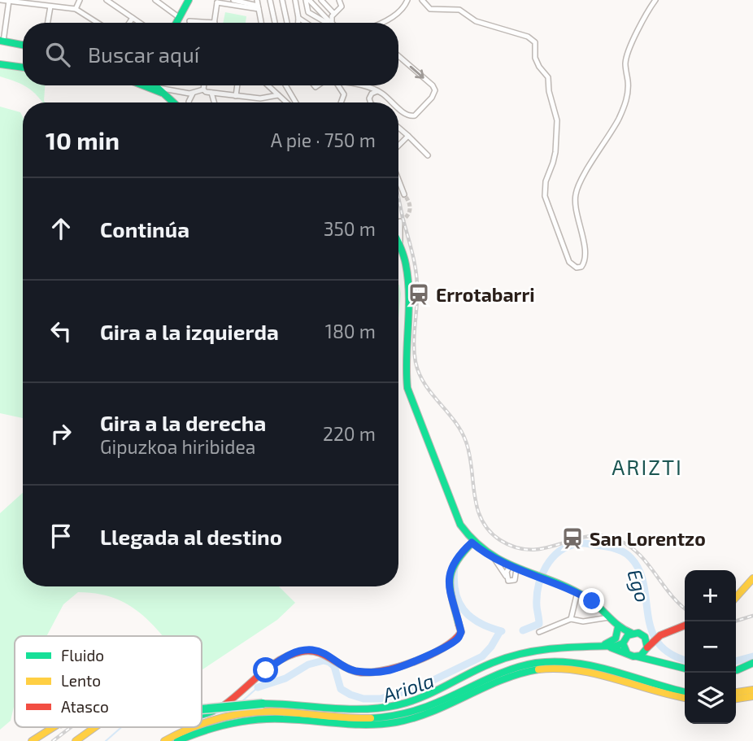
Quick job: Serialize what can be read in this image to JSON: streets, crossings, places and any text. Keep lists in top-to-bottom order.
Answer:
{
  "districts": ["ARIZTI"],
  "water": ["Ego", "Ariola"],
  "places": {
    "station": ["Errotabarri", "San Lorentzo"]
  },
  "legend": ["Fluido", "Lento", "Atasco"],
  "page": {
    "search": "Buscar aquí",
    "heading": ["10 min", "A pie · 750 m"],
    "list": [
      ["Continúa", "350 m"],
      ["Gira a la izquierda", "180 m"],
      ["Gira a la derecha", "Gipuzkoa hiribidea", "220 m"],
      "Llegada al destino"
    ],
    "map_buttons": ["+", "−"]
  }
}
